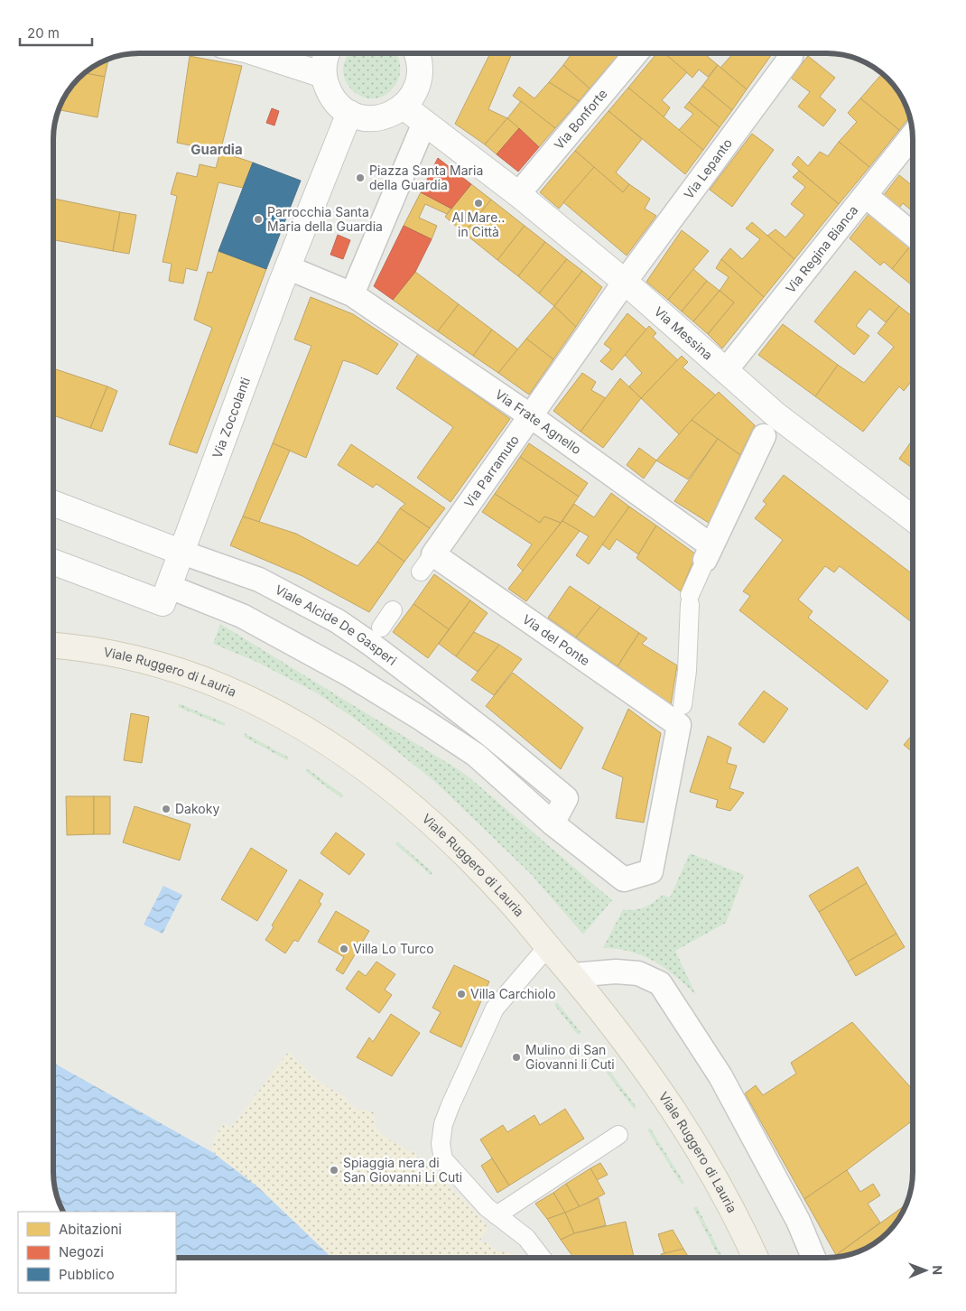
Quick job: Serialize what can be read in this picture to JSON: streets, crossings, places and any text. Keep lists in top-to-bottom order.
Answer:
{
  "streets": {
    "main road": [
      "Via Messina",
      "Via Zoccolanti",
      "Viale Alcide De Gasperi",
      "Viale Ruggero di Lauria"
    ],
    "street": [
      "Via Bonforte",
      "Via Lepanto",
      "Via Regina Bianca",
      "Via Frate Agnello",
      "Via Parramuto",
      "Via del Ponte"
    ]
  },
  "crossings": [
    ["Via Bonforte", "Via Messina"],
    ["Via Lepanto", "Via Messina"],
    ["Via Lepanto", "Via Parramuto"],
    ["Via Regina Bianca", "Via Messina"],
    ["Via Messina", "Via Parramuto"],
    ["Via Zoccolanti", "Via Frate Agnello"],
    ["Via Zoccolanti", "Viale Alcide De Gasperi"],
    ["Via Frate Agnello", "Via Parramuto"],
    ["Via Parramuto", "Via del Ponte"]
  ],
  "districts": ["Guardia"],
  "places": [
    "Piazza Santa Maria della Guardia",
    "Al Mare.. in Città",
    "Parrocchia Santa Maria della Guardia",
    "Dakoky",
    "Villa Lo Turco",
    "Villa Carchiolo",
    "Mulino di San Giovanni li Cuti",
    "Spiaggia nera di San Giovanni Li Cuti"
  ],
  "legend": ["Abitazioni", "Negozi", "Pubblico"],
  "scale_bar": "20 m",
  "north": "right"
}
